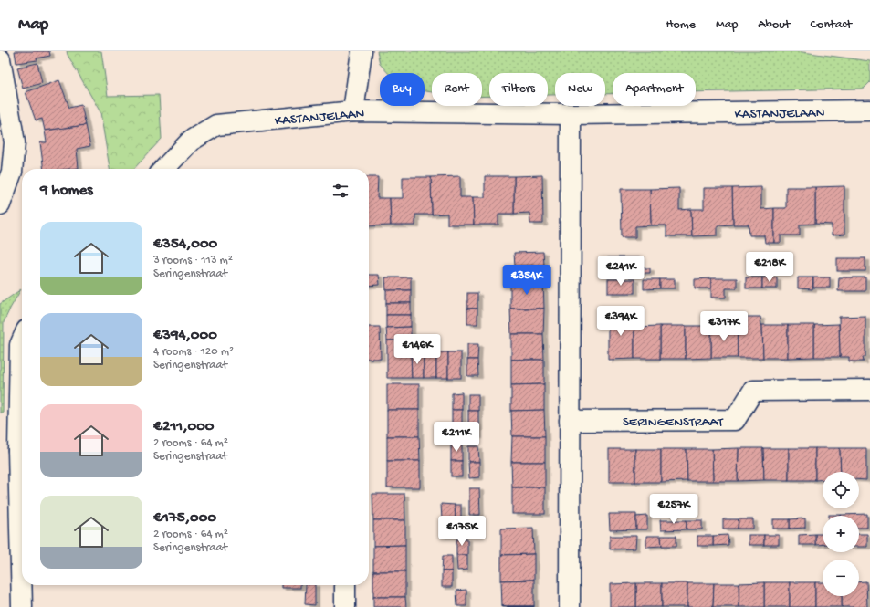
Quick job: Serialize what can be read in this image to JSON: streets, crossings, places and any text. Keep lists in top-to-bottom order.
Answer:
{
  "streets": {
    "street": ["KASTANJELAAN", "SERINGENSTRAAT"]
  },
  "page": {
    "header": "Map",
    "nav": [
      "Home",
      "Map",
      "About",
      "Contact"
    ],
    "chip": [
      "Buy",
      "Rent",
      "Filters",
      "New",
      "Apartment"
    ],
    "heading": "9 homes",
    "list": [
      {
        "name": "€354,000",
        "note": "3 rooms · 113 m² · Seringenstraat"
      },
      {
        "name": "€394,000",
        "note": "4 rooms · 120 m² · Seringenstraat"
      },
      {
        "name": "€211,000",
        "note": "2 rooms · 64 m² · Seringenstraat"
      },
      {
        "name": "€175,000",
        "note": "2 rooms · 64 m² · Seringenstraat"
      }
    ],
    "price": [
      "€218K",
      "€241K",
      "€354K",
      "€394K",
      "€317K",
      "€146K",
      "€211K",
      "€257K",
      "€175K"
    ],
    "map_buttons": ["+", "−"]
  }
}
